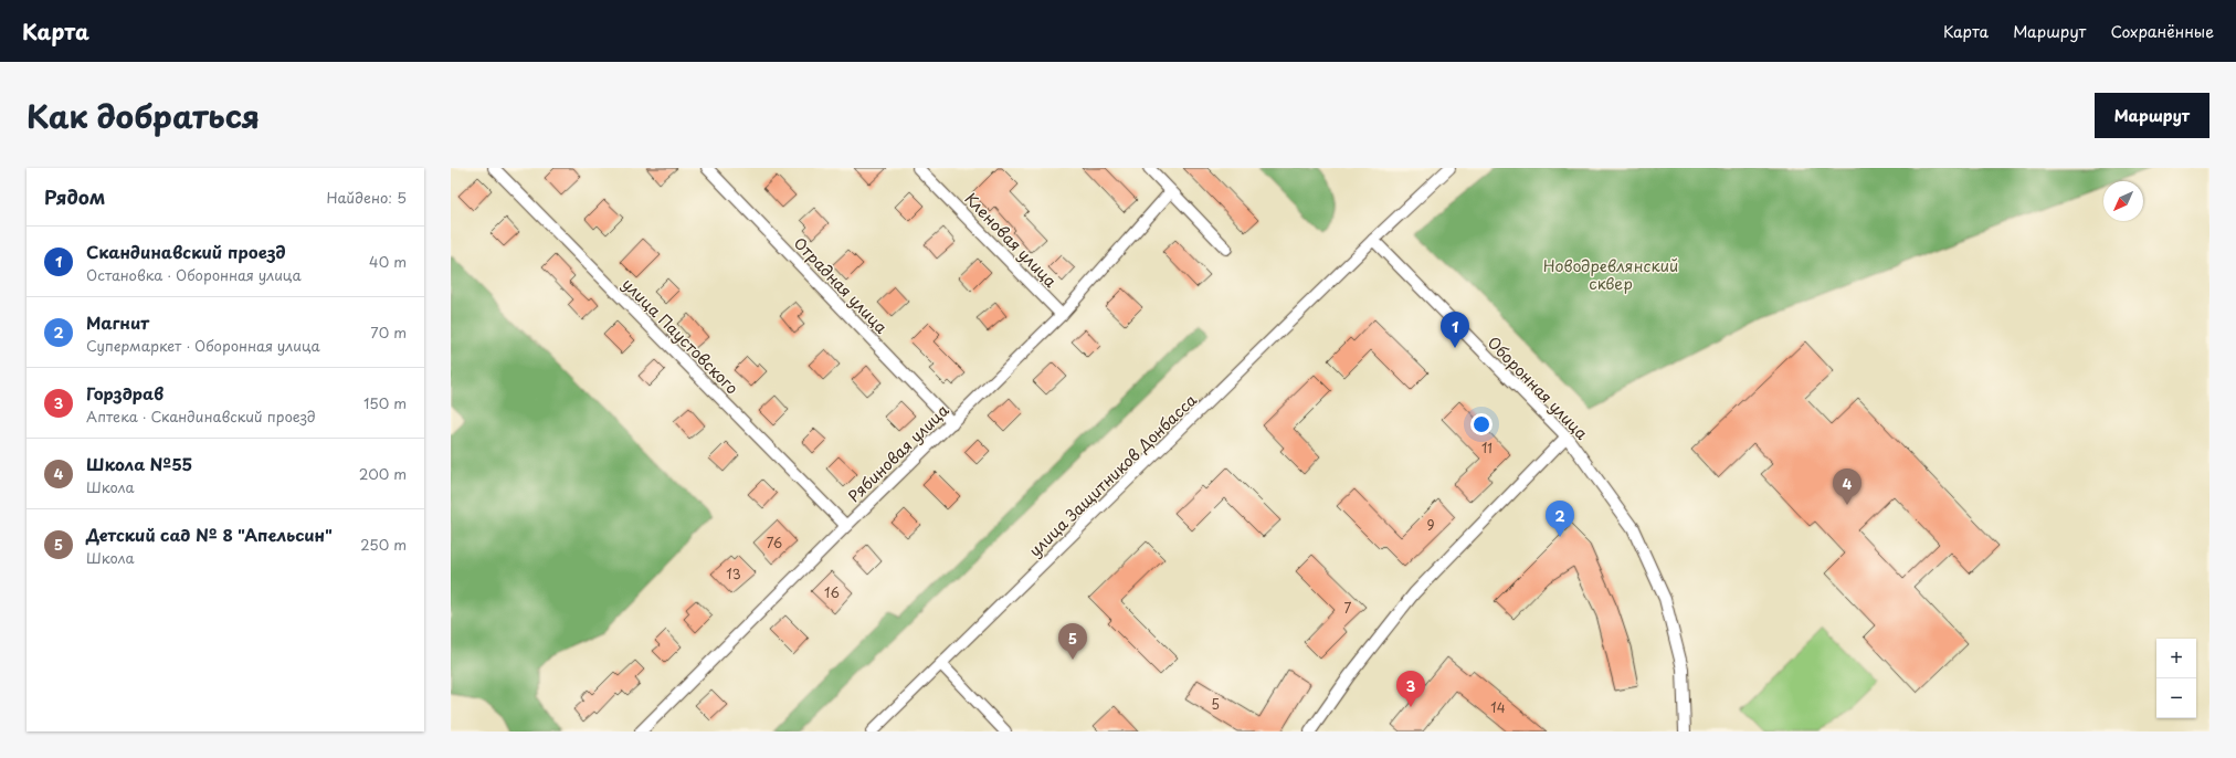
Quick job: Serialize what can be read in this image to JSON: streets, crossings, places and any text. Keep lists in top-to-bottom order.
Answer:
{
  "streets": {
    "street": [
      "Кленовая улица",
      "Отрадная улица",
      "улица Паустовского",
      "Оборонная улица",
      "Рябиновая улица",
      "улица Защитников Донбасса"
    ]
  },
  "crossings": [
    ["Кленовая улица", "Рябиновая улица"],
    ["Отрадная улица", "Рябиновая улица"],
    ["улица Паустовского", "Рябиновая улица"],
    ["Оборонная улица", "улица Защитников Донбасса"]
  ],
  "parks": ["Новодревлянский сквер"],
  "house_numbers": [
    "11",
    "9",
    "76",
    "13",
    "16",
    "7",
    "5",
    "14"
  ],
  "north": "bottom left",
  "page": {
    "header": "Карта",
    "nav": ["Карта", "Маршрут", "Сохранённые"],
    "title": "Как добраться",
    "buttons": "Маршрут",
    "heading": ["Рядом", "Найдено: 5"],
    "list": [
      {
        "mark": "1",
        "name": "Скандинавский проезд",
        "note": "Остановка · Оборонная улица",
        "value": "40 m"
      },
      {
        "mark": "2",
        "name": "Магнит",
        "note": "Супермаркет · Оборонная улица",
        "value": "70 m"
      },
      {
        "mark": "3",
        "name": "Горздрав",
        "note": "Аптека · Скандинавский проезд",
        "value": "150 m"
      },
      {
        "mark": "4",
        "name": "Школа №55",
        "note": "Школа",
        "value": "200 m"
      },
      {
        "mark": "5",
        "name": "Детский сад № 8 \"Апельсин\"",
        "note": "Школа",
        "value": "250 m"
      }
    ],
    "pins": [
      "1",
      "4",
      "2",
      "5",
      "3"
    ],
    "map_buttons": ["+", "−"]
  }
}
